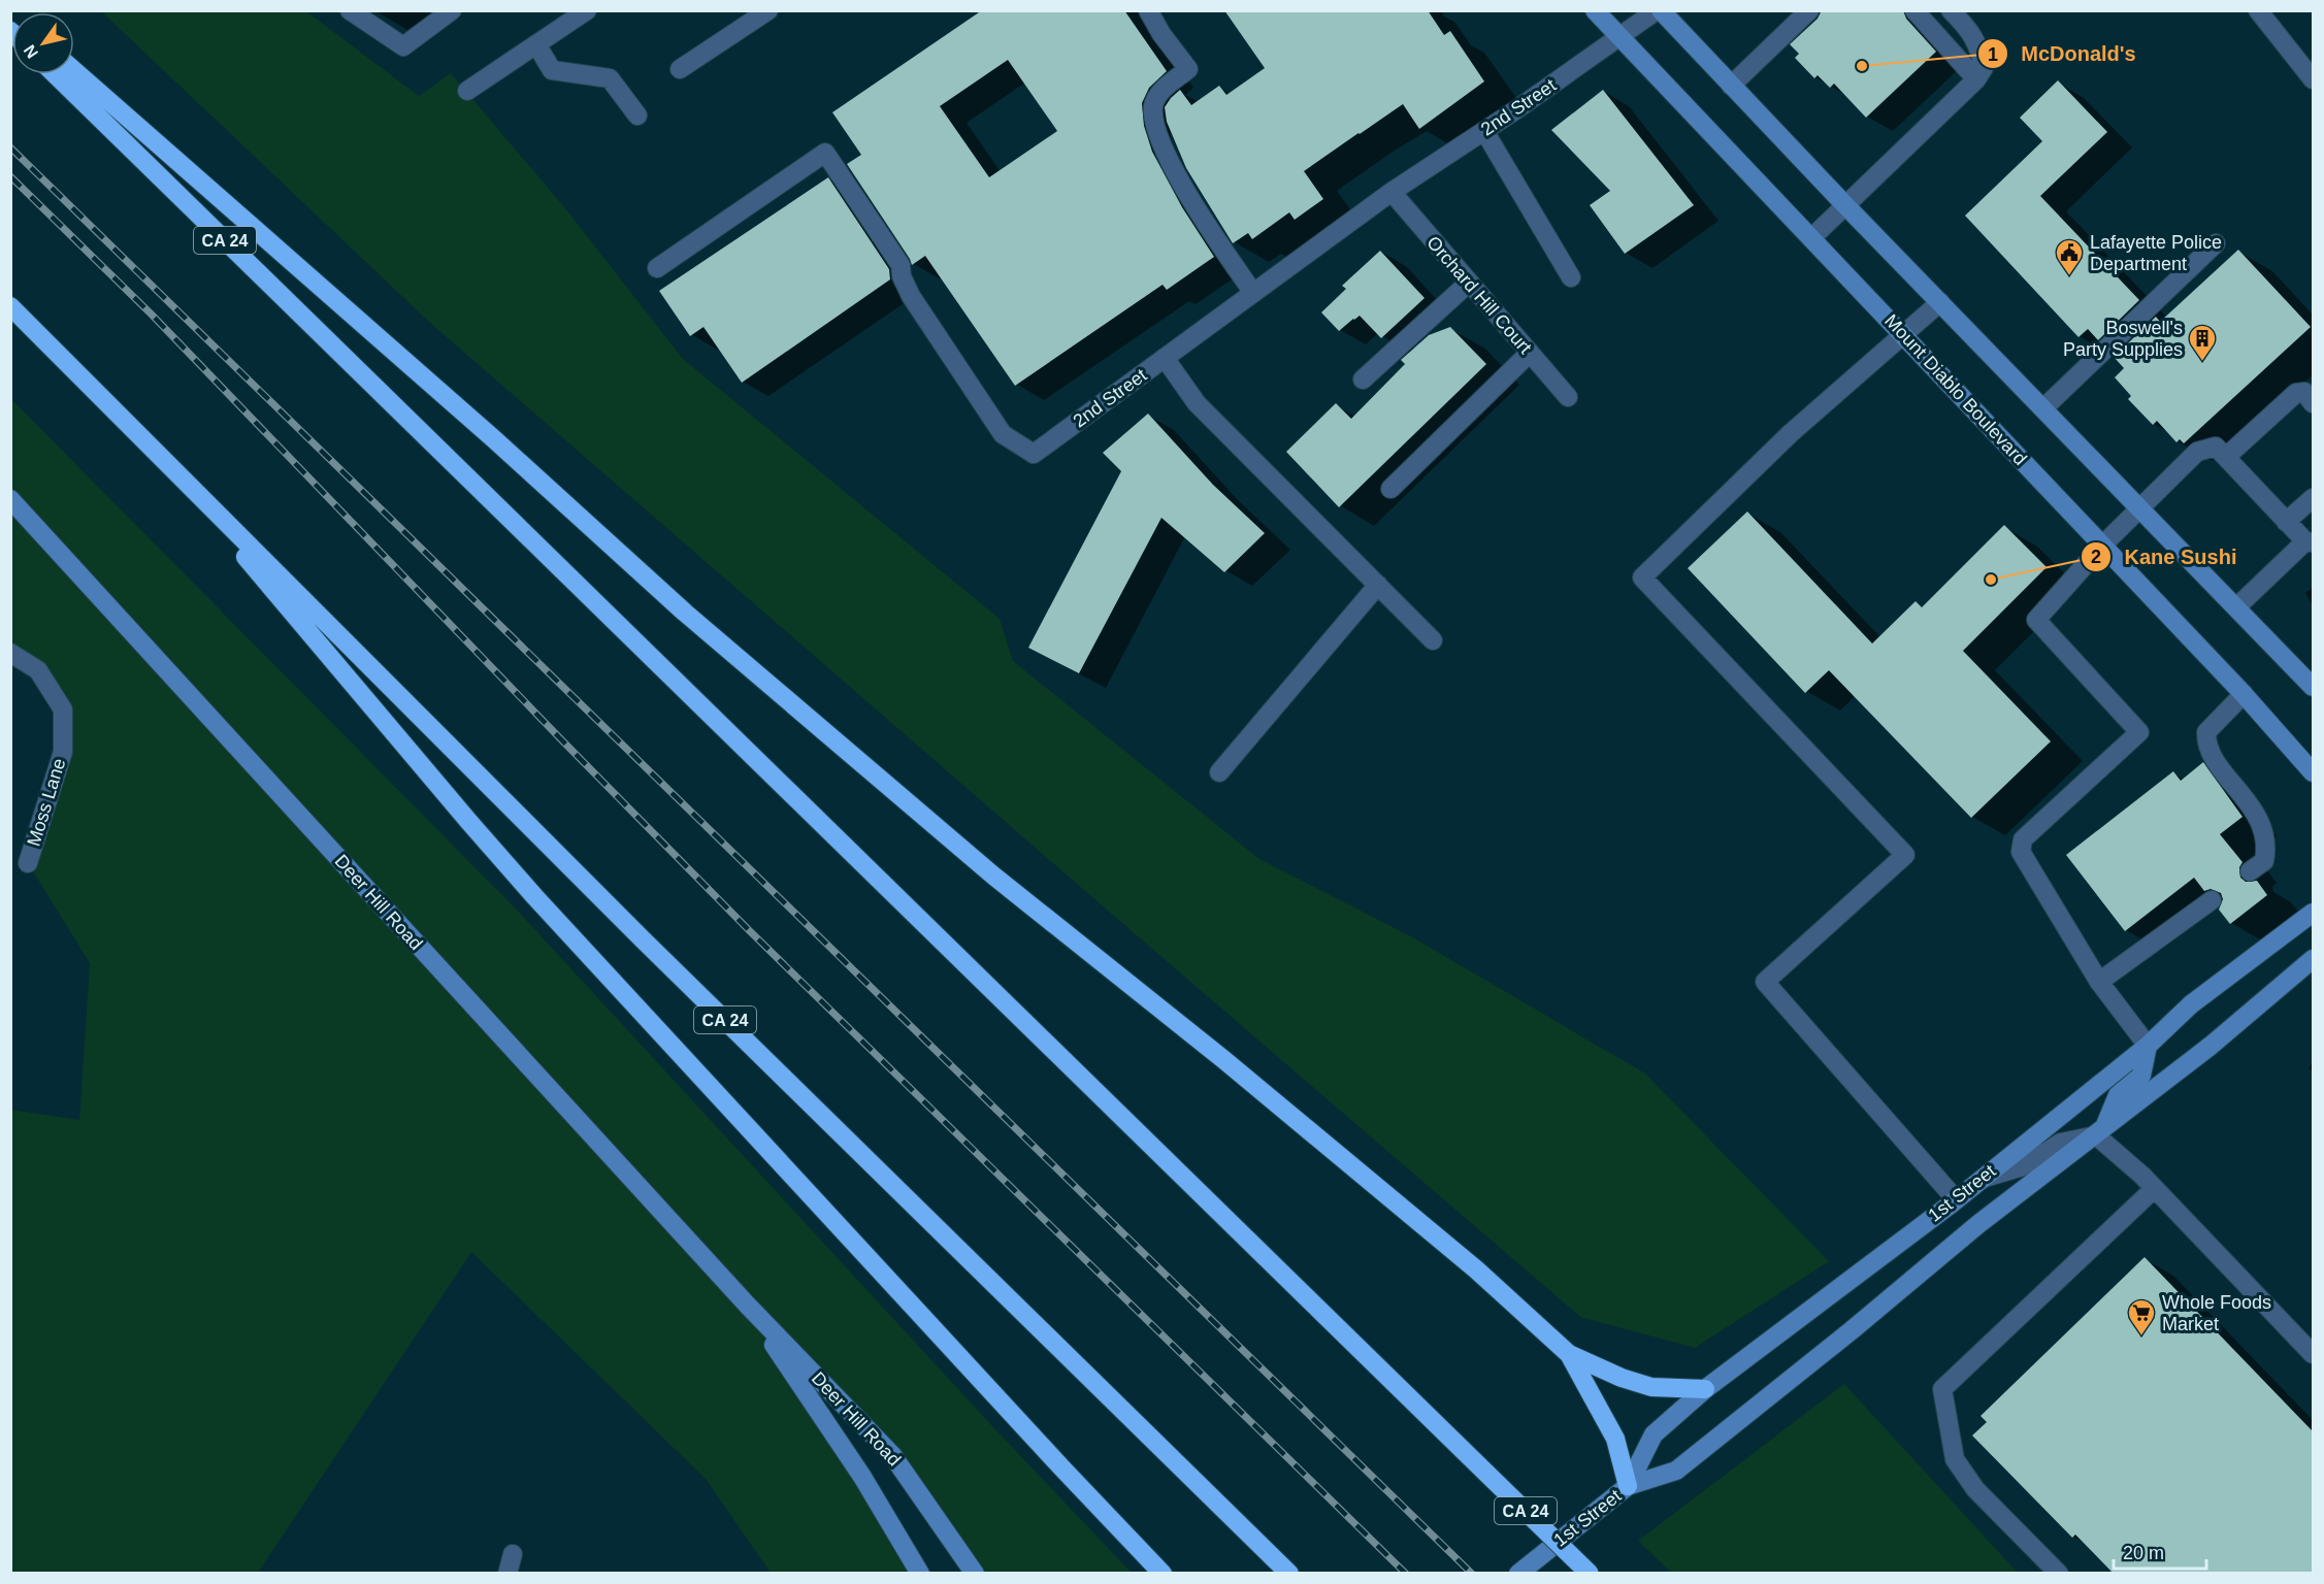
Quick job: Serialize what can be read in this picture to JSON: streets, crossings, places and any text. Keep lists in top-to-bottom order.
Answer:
{
  "streets": {
    "highway": ["CA 24"],
    "street": [
      "2nd Street",
      "Orchard Hill Court",
      "Mount Diablo Boulevard",
      "Moss Lane",
      "Deer Hill Road",
      "1st Street"
    ]
  },
  "crossings": [
    ["2nd Street", "Orchard Hill Court"],
    ["2nd Street", "Mount Diablo Boulevard"]
  ],
  "places": {
    "other": ["McDonald's", "Kane Sushi"],
    "public building": ["Lafayette Police Department"],
    "building": ["Boswell's Party Supplies"],
    "supermarket": ["Whole Foods Market"]
  },
  "scale_bar": "20 m",
  "north": "bottom left"
}
